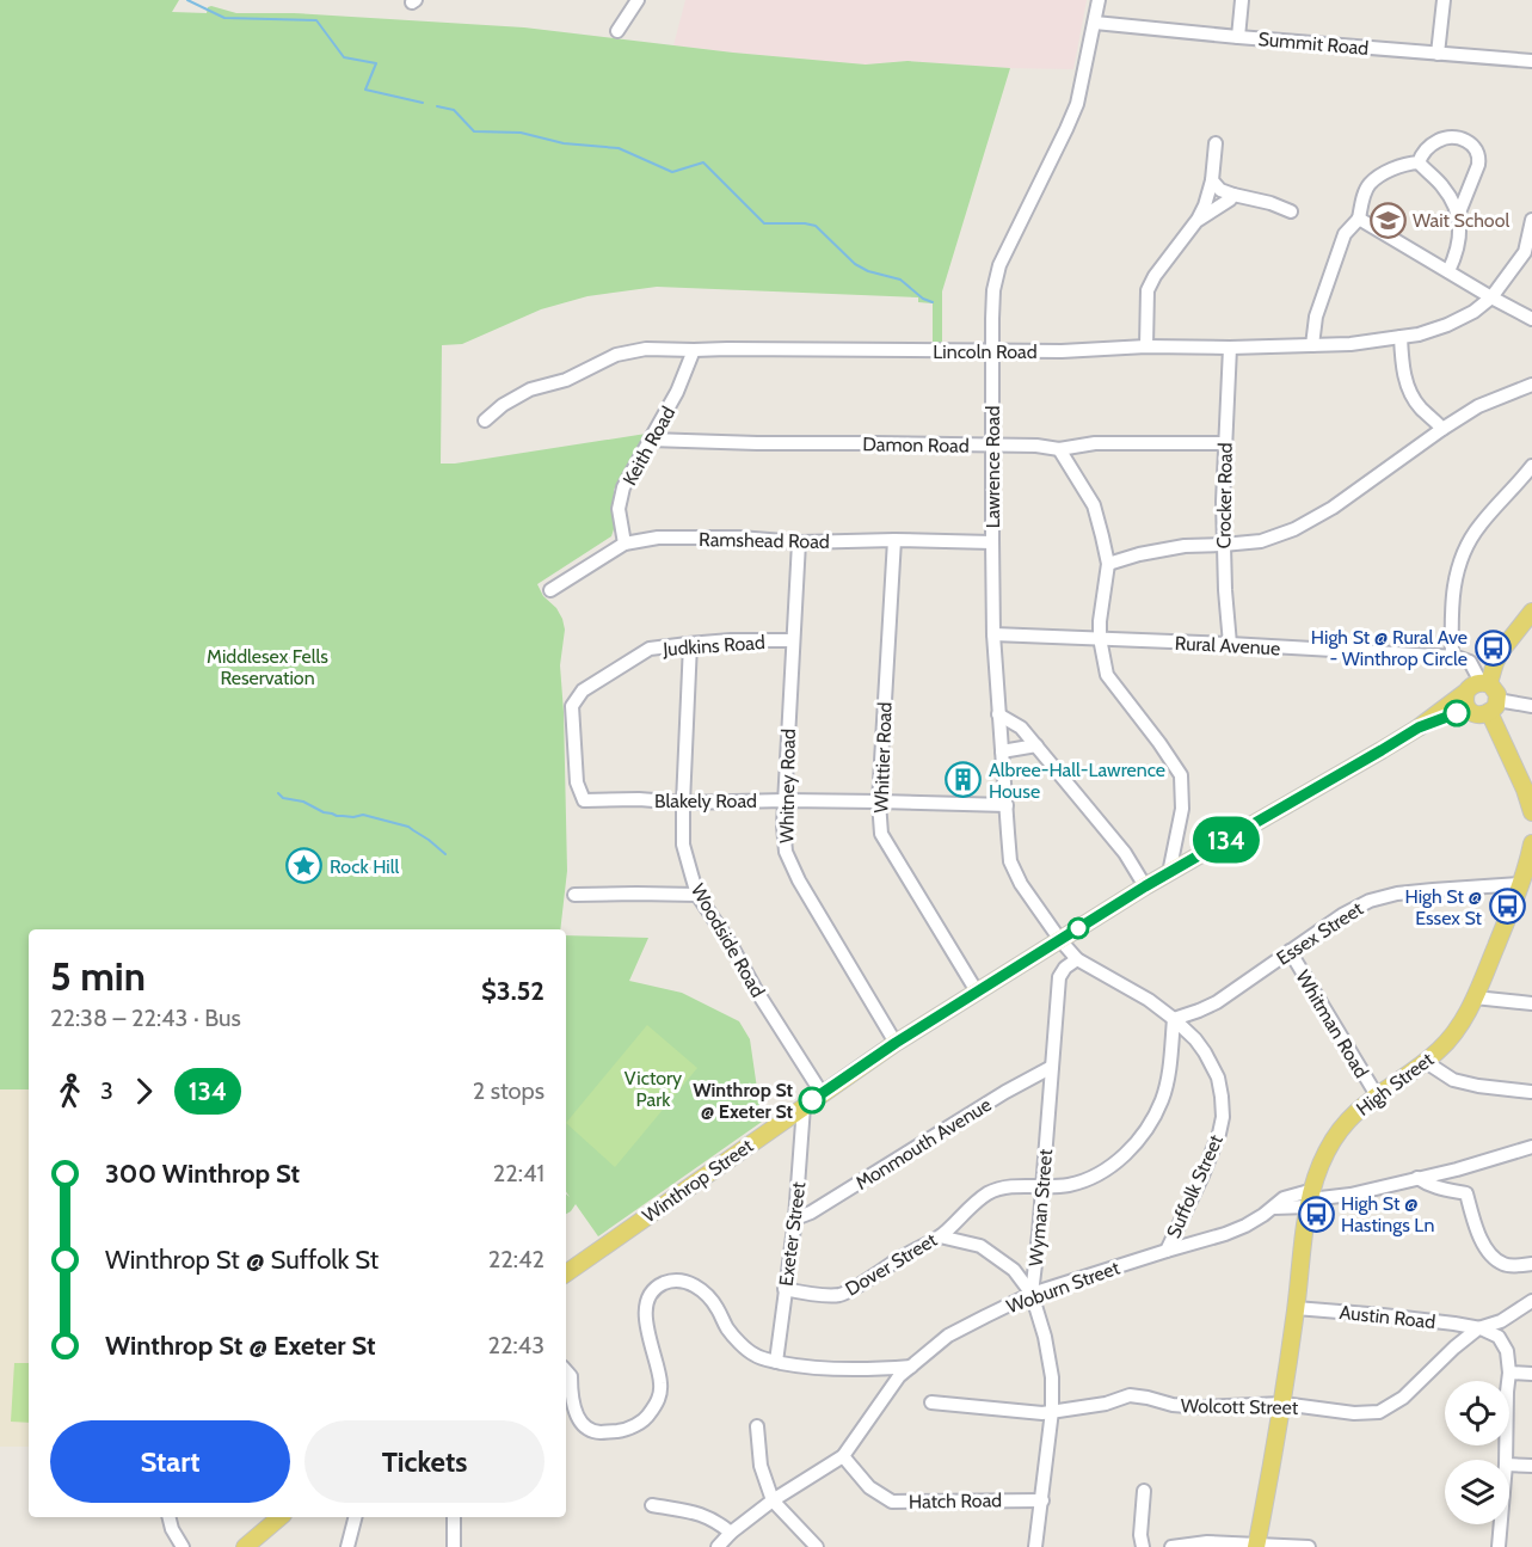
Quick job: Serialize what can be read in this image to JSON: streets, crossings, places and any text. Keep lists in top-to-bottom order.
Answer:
{
  "streets": {
    "main road": ["High Street", "Winthrop Street"],
    "street": [
      "Summit Road",
      "Lincoln Road",
      "Damon Road",
      "Keith Road",
      "Lawrence Road",
      "Crocker Road",
      "Ramshead Road",
      "Judkins Road",
      "Rural Avenue",
      "Whittier Road",
      "Whitney Road",
      "Blakely Road",
      "Essex Street",
      "Woodside Road",
      "Whitman Road",
      "Monmouth Avenue",
      "Suffolk Street",
      "Wyman Street",
      "Exeter Street",
      "Dover Street",
      "Woburn Street",
      "Austin Road",
      "Wolcott Street",
      "Hatch Road"
    ]
  },
  "crossings": [
    ["Summit Road", "Lawrence Road"],
    ["Lincoln Road", "Keith Road"],
    ["Lincoln Road", "Lawrence Road"],
    ["Lincoln Road", "Crocker Road"],
    ["Damon Road", "Keith Road"],
    ["Damon Road", "Lawrence Road"],
    ["Damon Road", "Crocker Road"],
    ["Keith Road", "Ramshead Road"],
    ["Lawrence Road", "Ramshead Road"],
    ["Lawrence Road", "Rural Avenue"],
    ["Lawrence Road", "Blakely Road"],
    ["Lawrence Road", "Winthrop Street"],
    ["Lawrence Road", "Suffolk Street"],
    ["Crocker Road", "Rural Avenue"],
    ["Ramshead Road", "Whittier Road"],
    ["Ramshead Road", "Whitney Road"],
    ["Judkins Road", "Whitney Road"],
    ["Judkins Road", "Blakely Road"],
    ["Judkins Road", "Woodside Road"],
    ["Whittier Road", "Blakely Road"],
    ["Whittier Road", "Winthrop Street"],
    ["Whitney Road", "Blakely Road"],
    ["Whitney Road", "Winthrop Street"],
    ["Blakely Road", "Woodside Road"],
    ["Essex Street", "Whitman Road"],
    ["Essex Street", "High Street"],
    ["Essex Street", "Suffolk Street"],
    ["Essex Street", "Dover Street"],
    ["Woodside Road", "Winthrop Street"],
    ["Whitman Road", "High Street"],
    ["High Street", "Woburn Street"],
    ["High Street", "Austin Road"],
    ["High Street", "Wolcott Street"],
    ["Monmouth Avenue", "Wyman Street"],
    ["Monmouth Avenue", "Exeter Street"],
    ["Winthrop Street", "Suffolk Street"],
    ["Winthrop Street", "Exeter Street"],
    ["Suffolk Street", "Wyman Street"],
    ["Suffolk Street", "Dover Street"],
    ["Suffolk Street", "Woburn Street"],
    ["Wyman Street", "Dover Street"],
    ["Wyman Street", "Woburn Street"],
    ["Wyman Street", "Wolcott Street"],
    ["Wyman Street", "Hatch Road"],
    ["Exeter Street", "Dover Street"],
    ["Woburn Street", "Hatch Road"],
    ["Austin Road", "Wolcott Street"]
  ],
  "parks": ["Middlesex Fells Reservation", "Victory Park"],
  "places": {
    "school or university": ["Wait School"],
    "bus stop": ["High St @ Rural Ave - Winthrop Circle", "High St @ Essex St", "High St @ Hastings Ln"],
    "building": ["Albree-Hall-Lawrence House"],
    "place": ["Rock Hill"],
    "other": ["Winthrop St @ Exeter St"]
  },
  "lines": ["bus line 134"],
  "page": {
    "on_map": "134",
    "heading": ["5 min", "22:38 – 22:43 · Bus", "$3.52"],
    "legs": ["3", "134", "2 stops"],
    "list": [
      {
        "name": "300 Winthrop St",
        "value": "22:41"
      },
      {
        "name": "Winthrop St @ Suffolk St",
        "value": "22:42"
      },
      {
        "name": "Winthrop St @ Exeter St",
        "value": "22:43"
      }
    ],
    "buttons": ["Start", "Tickets"]
  }
}
